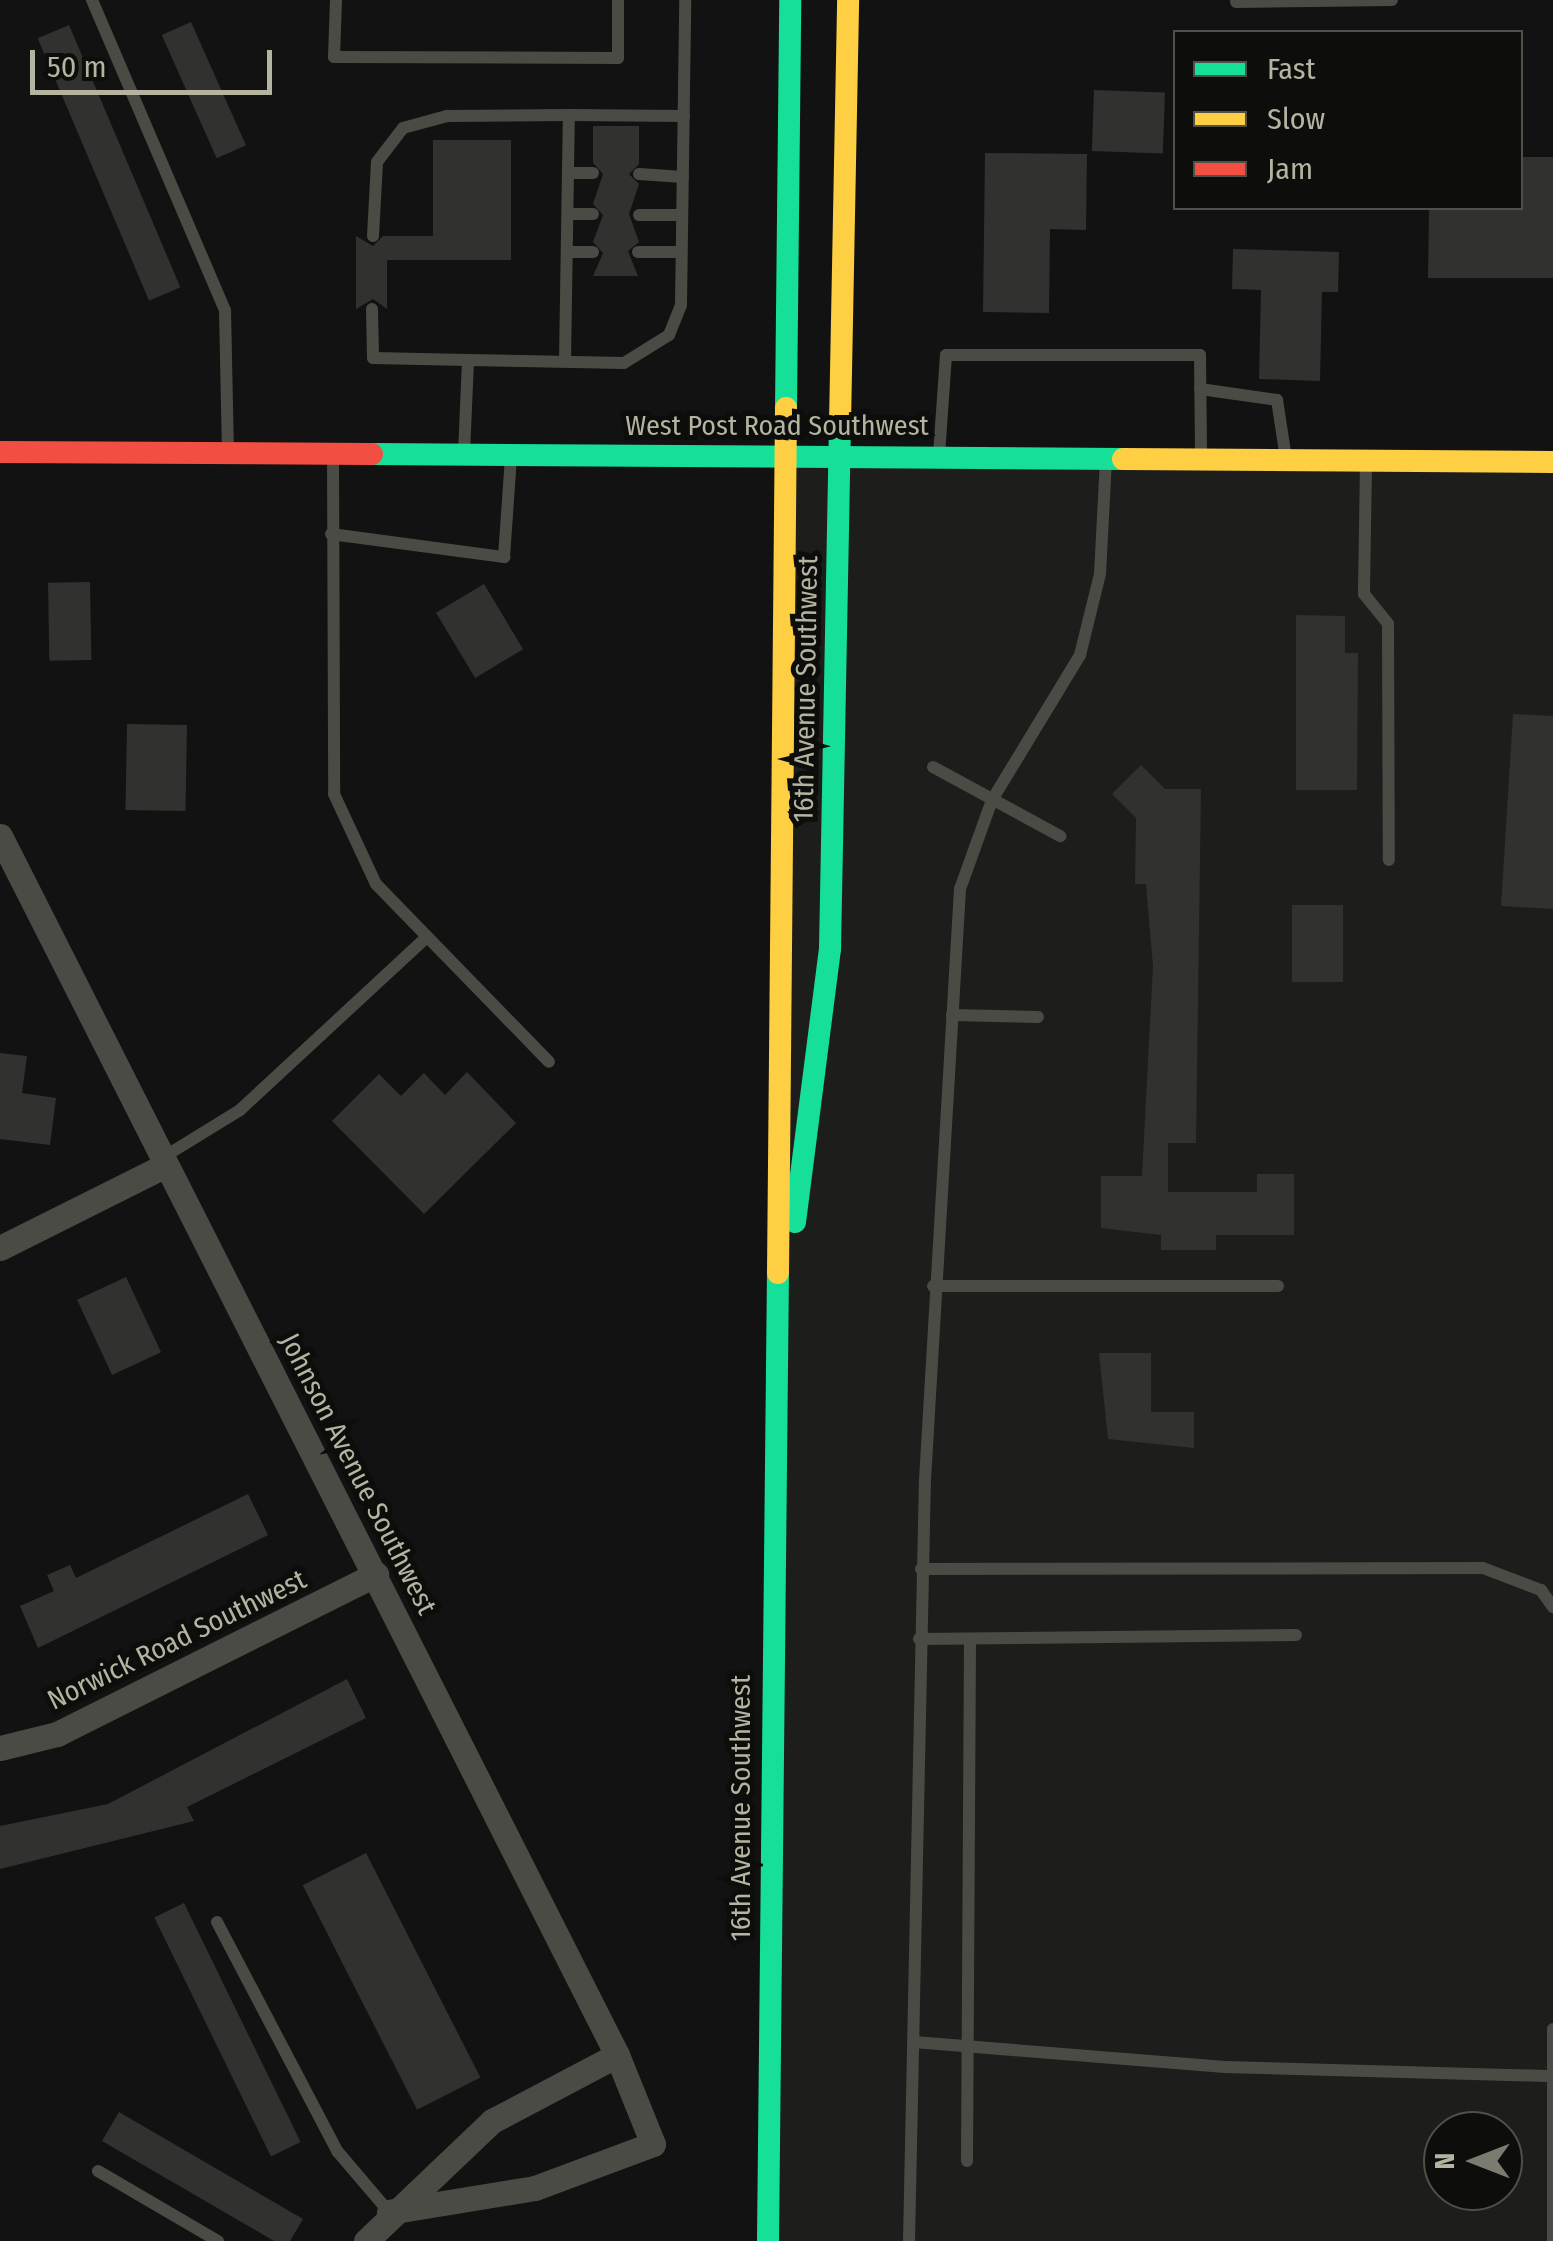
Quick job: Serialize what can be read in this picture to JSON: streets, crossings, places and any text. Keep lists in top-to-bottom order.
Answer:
{
  "streets": {
    "main road": ["West Post Road Southwest", "16th Avenue Southwest"],
    "street": ["Johnson Avenue Southwest", "Norwick Road Southwest"]
  },
  "crossings": [
    ["West Post Road Southwest", "16th Avenue Southwest"],
    ["Johnson Avenue Southwest", "Norwick Road Southwest"]
  ],
  "legend": ["Fast", "Slow", "Jam"],
  "scale_bar": "50 m",
  "north": "left"
}
